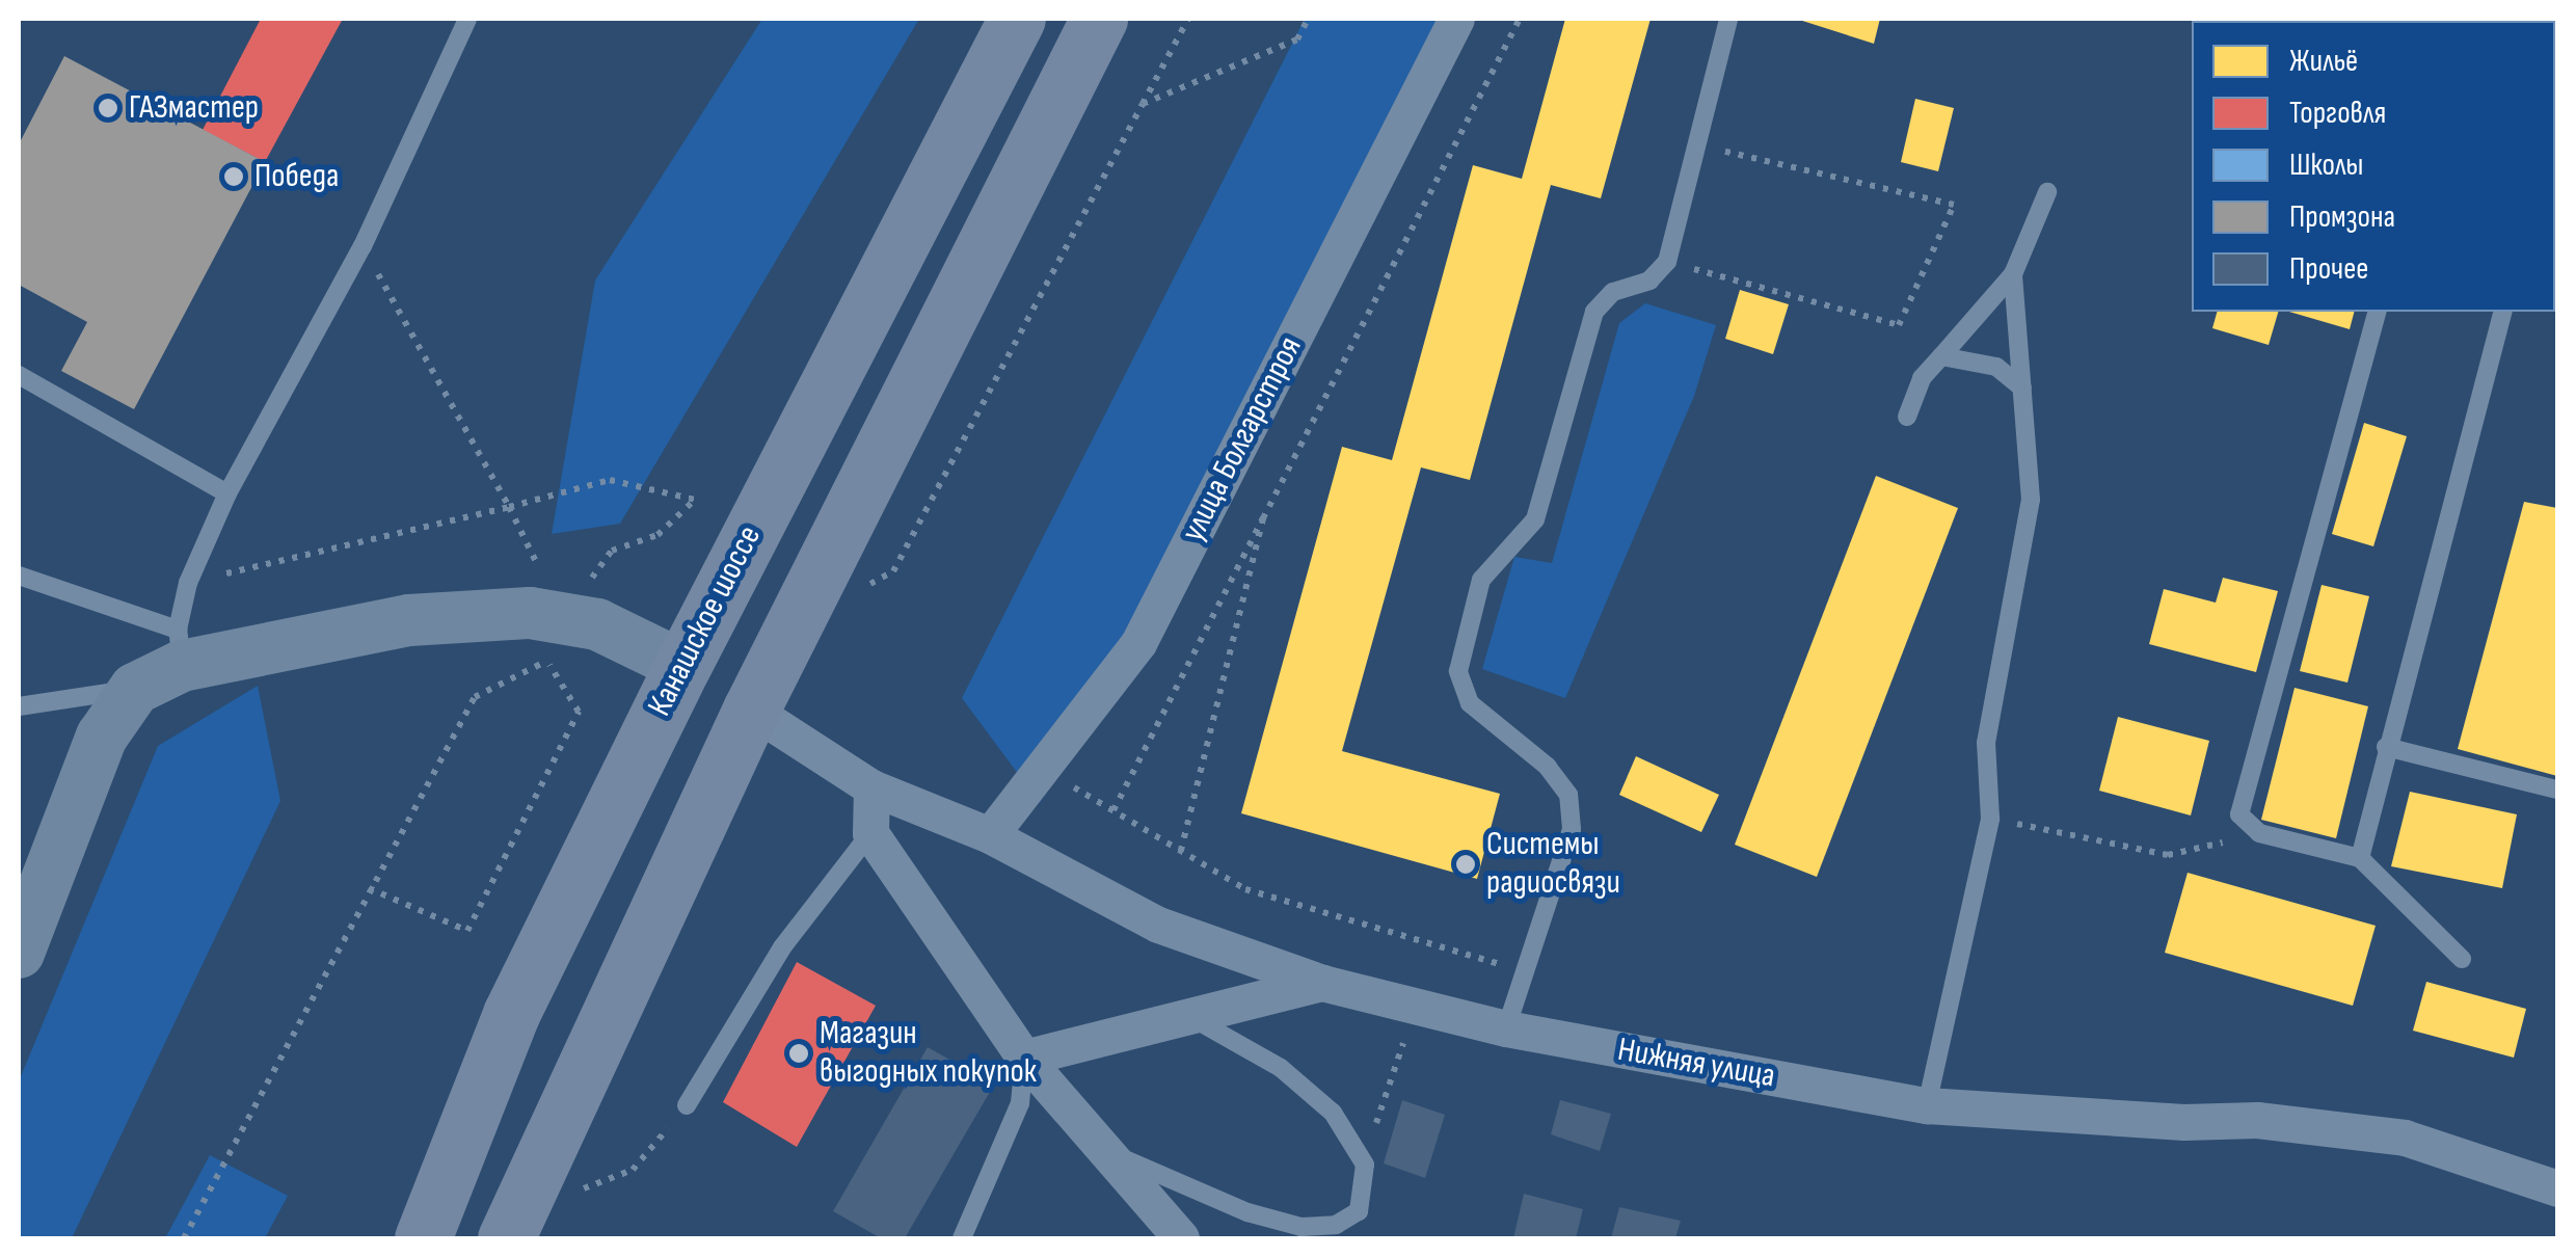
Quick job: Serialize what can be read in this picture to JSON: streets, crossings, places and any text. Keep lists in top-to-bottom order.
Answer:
{
  "streets": {
    "main road": ["Канашское шоссе"],
    "street": ["улица Болгарстроя", "Нижняя улица"]
  },
  "crossings": [
    ["улица Болгарстроя", "Нижняя улица"]
  ],
  "places": [
    "ГАЗмастер",
    "Победа",
    "Системы радиосвязи",
    "Магазин выгодных покупок"
  ],
  "legend": [
    "Жильё",
    "Торговля",
    "Школы",
    "Промзона",
    "Прочее"
  ]
}
